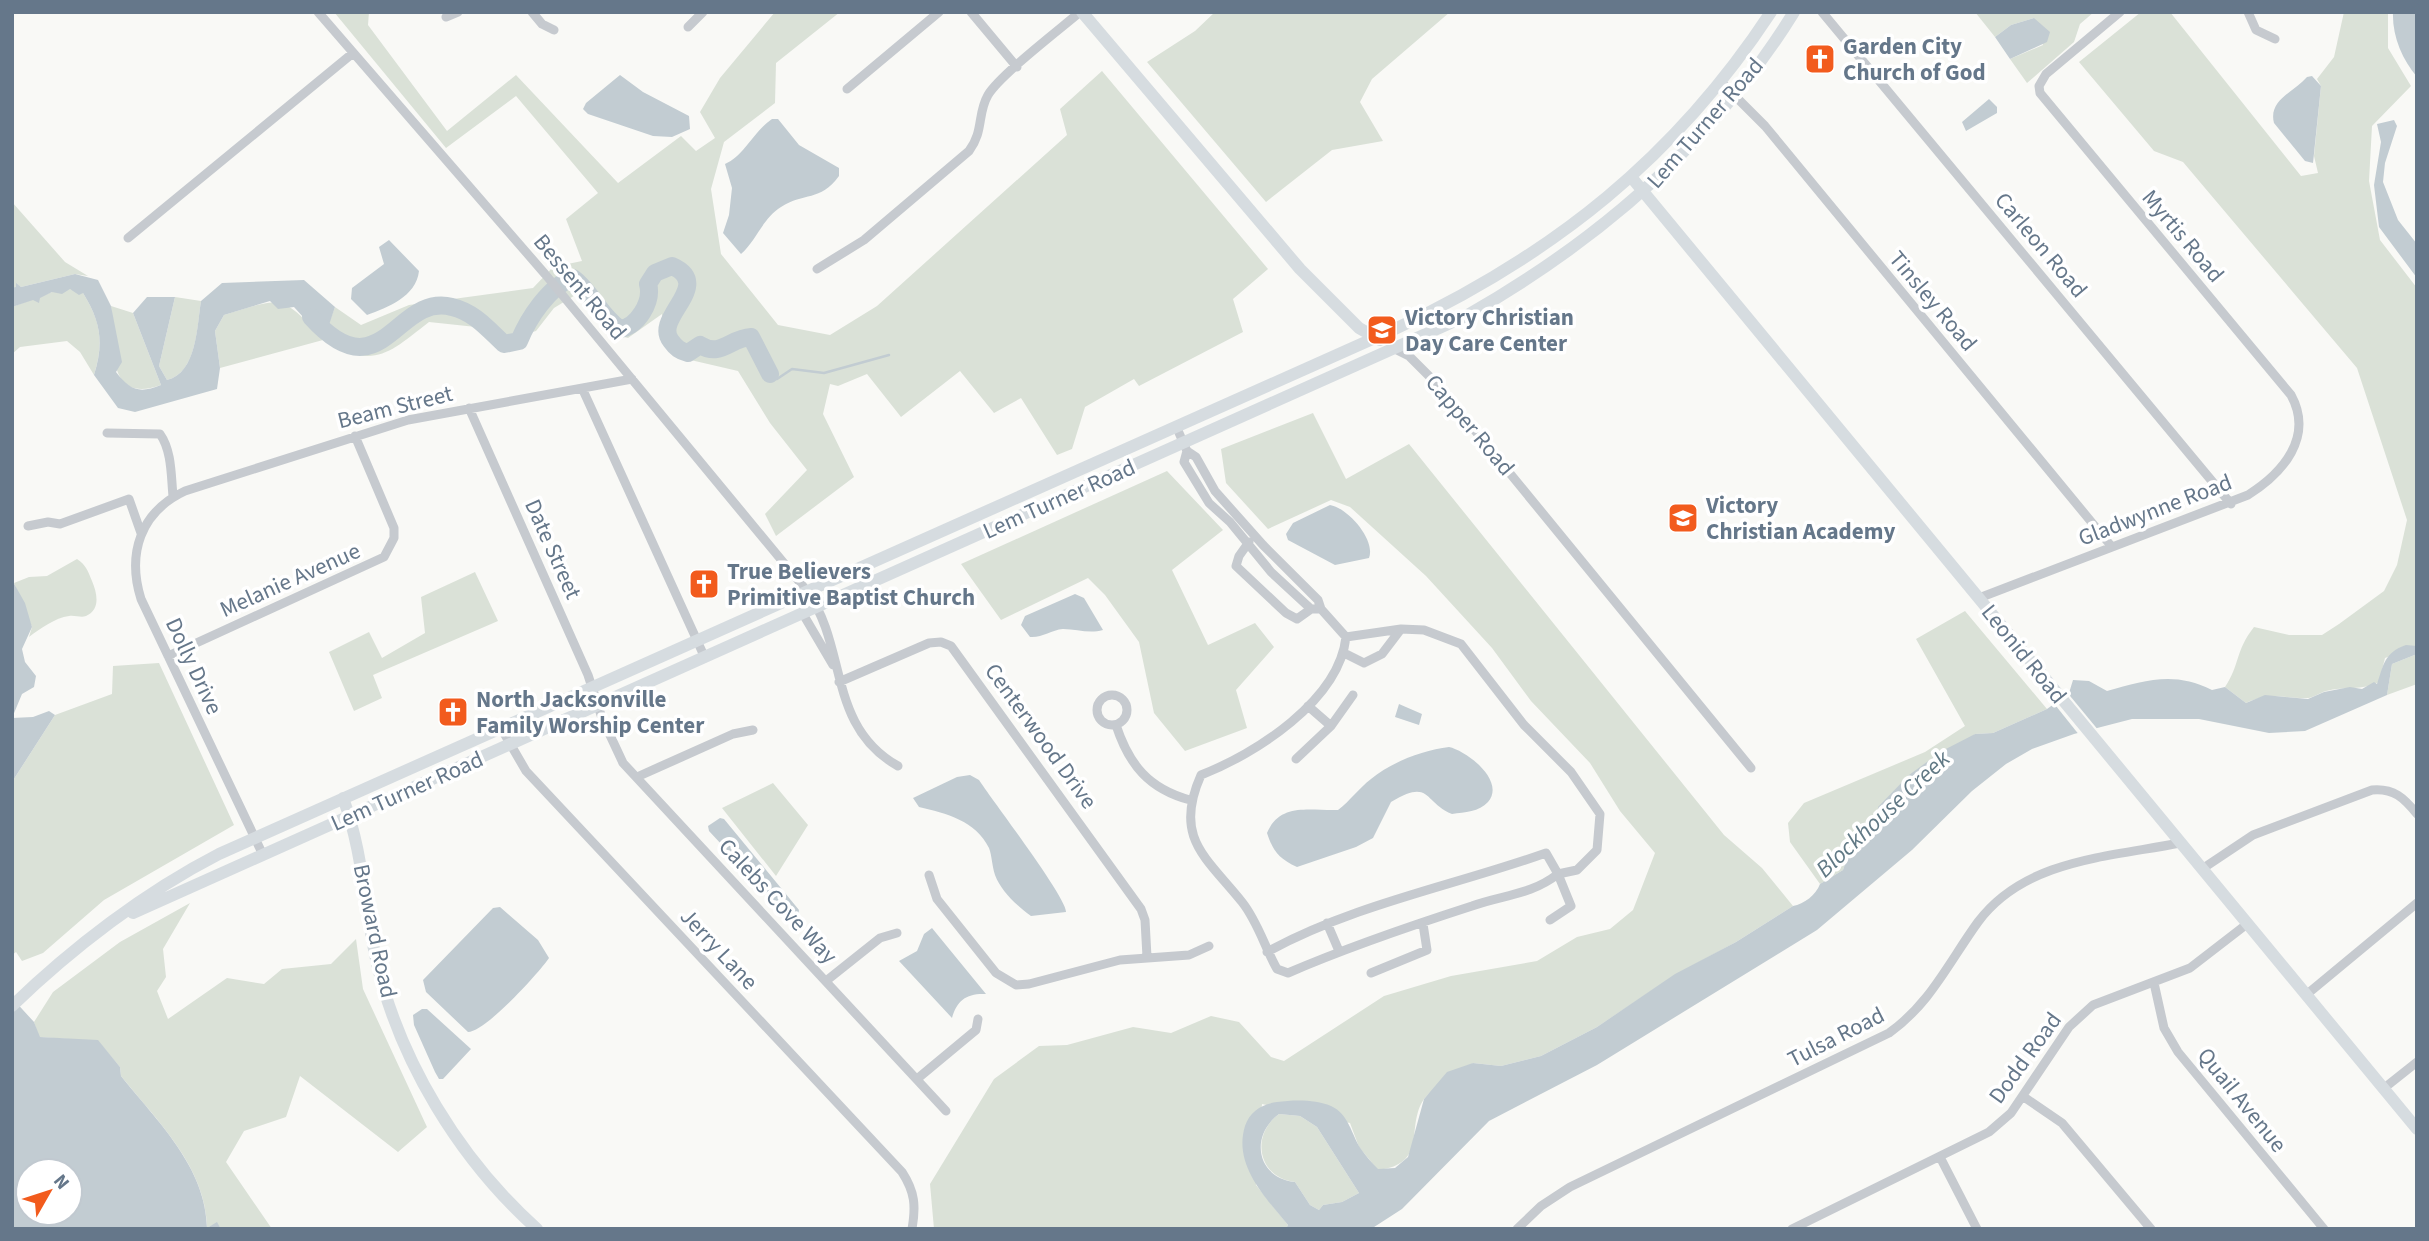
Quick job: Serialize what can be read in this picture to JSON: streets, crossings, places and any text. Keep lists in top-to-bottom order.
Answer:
{
  "streets": {
    "main road": [
      "Lem Turner Road",
      "Capper Road",
      "Leonid Road",
      "Broward Road"
    ],
    "street": [
      "Myrtis Road",
      "Carleon Road",
      "Bessent Road",
      "Tinsley Road",
      "Beam Street",
      "Gladwynne Road",
      "Date Street",
      "Melanie Avenue",
      "Dolly Drive",
      "Centerwood Drive",
      "Calebs Cove Way",
      "Jerry Lane",
      "Tulsa Road",
      "Dodd Road",
      "Quail Avenue"
    ]
  },
  "crossings": [
    ["Lem Turner Road", "Bessent Road"],
    ["Lem Turner Road", "Tinsley Road"],
    ["Lem Turner Road", "Capper Road"],
    ["Lem Turner Road", "Date Street"],
    ["Lem Turner Road", "Leonid Road"],
    ["Lem Turner Road", "Dolly Drive"],
    ["Lem Turner Road", "Calebs Cove Way"],
    ["Lem Turner Road", "Broward Road"],
    ["Lem Turner Road", "Jerry Lane"],
    ["Myrtis Road", "Gladwynne Road"],
    ["Carleon Road", "Gladwynne Road"],
    ["Bessent Road", "Beam Street"],
    ["Bessent Road", "Centerwood Drive"],
    ["Tinsley Road", "Gladwynne Road"],
    ["Beam Street", "Date Street"],
    ["Beam Street", "Melanie Avenue"],
    ["Beam Street", "Dolly Drive"],
    ["Gladwynne Road", "Leonid Road"],
    ["Date Street", "Calebs Cove Way"],
    ["Melanie Avenue", "Dolly Drive"],
    ["Leonid Road", "Tulsa Road"],
    ["Leonid Road", "Dodd Road"],
    ["Dodd Road", "Quail Avenue"]
  ],
  "water": ["Blockhouse Creek"],
  "places": {
    "church": ["Garden City Church of God", "True Believers Primitive Baptist Church", "North Jacksonville Family Worship Center"],
    "school or university": ["Victory Christian Day Care Center", "Victory Christian Academy"]
  },
  "north": "top right"
}
